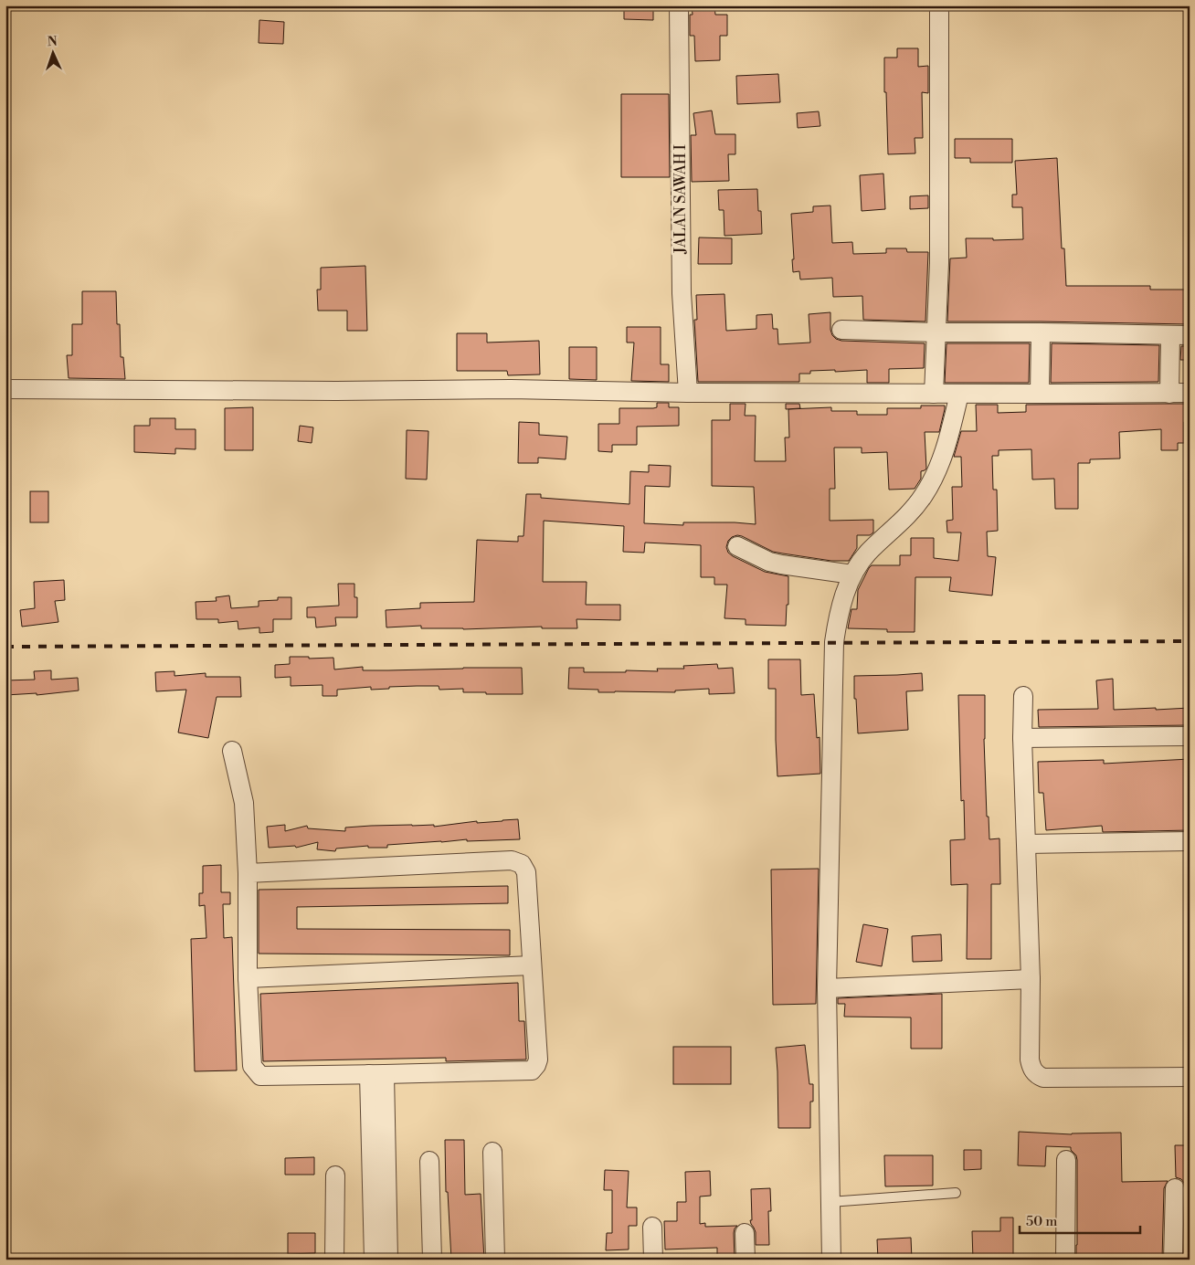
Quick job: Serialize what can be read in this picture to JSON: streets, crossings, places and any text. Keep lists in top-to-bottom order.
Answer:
{
  "streets": {
    "street": ["JALAN SAWAH I"]
  },
  "scale_bar": "50 m",
  "north": "top"
}
